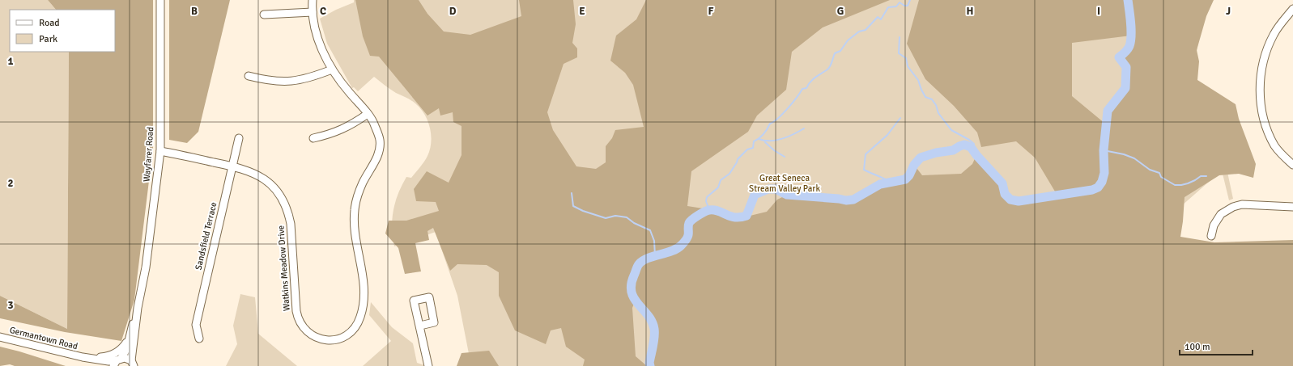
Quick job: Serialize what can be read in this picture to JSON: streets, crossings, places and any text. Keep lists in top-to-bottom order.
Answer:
{
  "streets": {
    "street": [
      "Wayfarer Road",
      "Sandsfield Terrace",
      "Watkins Meadow Drive",
      "Germantown Road"
    ]
  },
  "crossings": [
    ["Wayfarer Road", "Watkins Meadow Drive"],
    ["Wayfarer Road", "Germantown Road"],
    ["Sandsfield Terrace", "Watkins Meadow Drive"]
  ],
  "parks": ["Great Seneca Stream Valley Park"],
  "legend": ["Road", "Park"],
  "scale_bar": "100 m",
  "grid": {
    "columns": [
      "B",
      "C",
      "D",
      "E",
      "F",
      "G",
      "H",
      "I",
      "J"
    ],
    "rows": ["1", "2", "3"]
  }
}
